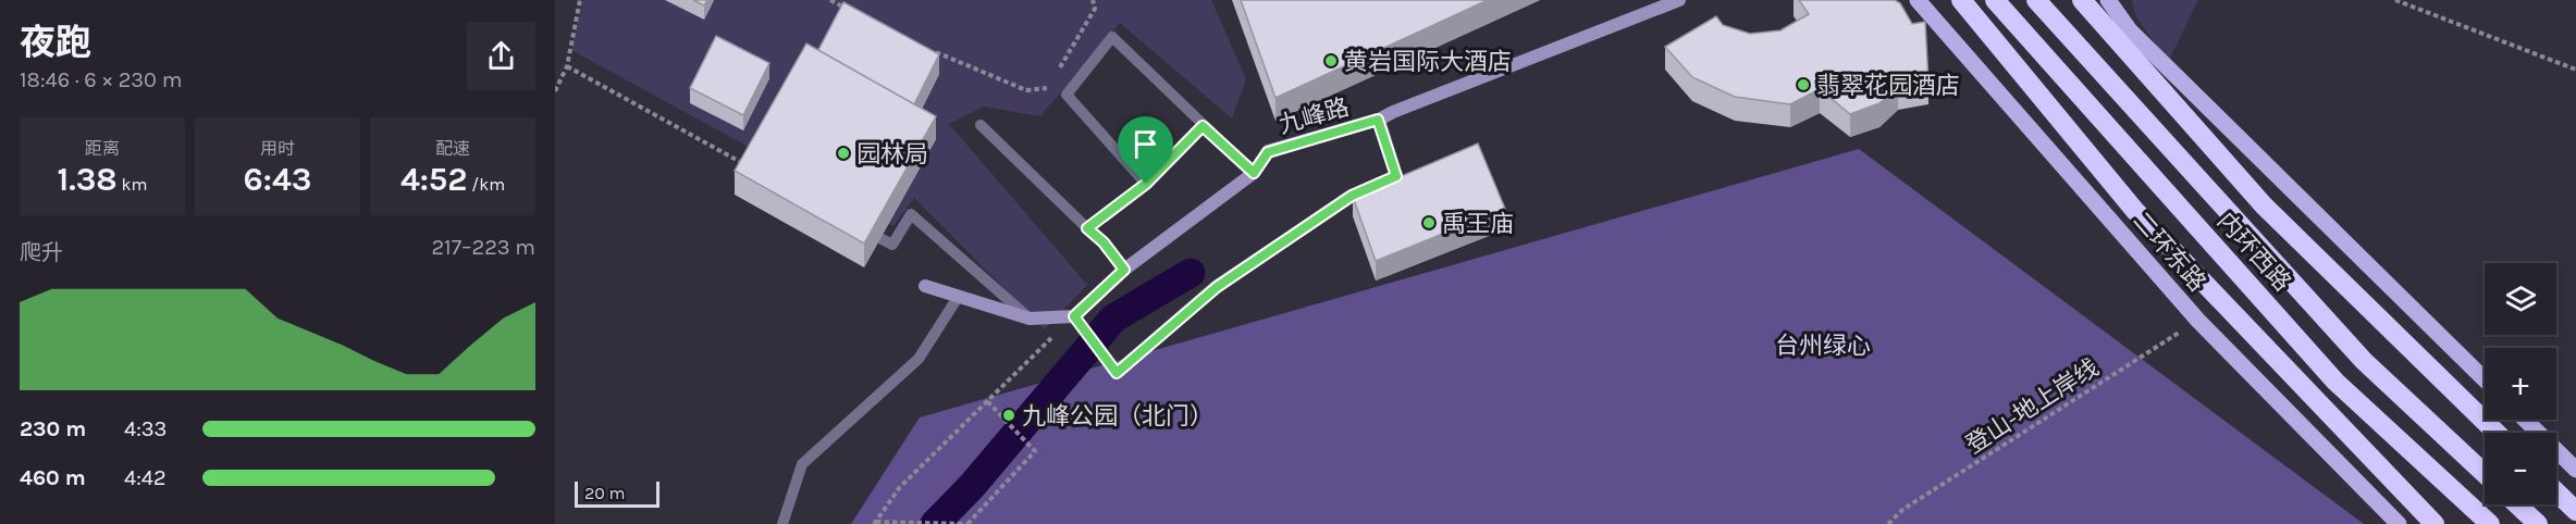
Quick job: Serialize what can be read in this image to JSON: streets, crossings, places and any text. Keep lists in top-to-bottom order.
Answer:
{
  "streets": {
    "highway": ["内环西路"],
    "main road": ["二环东路"],
    "street": ["九峰路"],
    "path": ["登山-地上岸线"]
  },
  "crossings": [
    ["二环东路", "登山-地上岸线"]
  ],
  "parks": ["台州绿心"],
  "places": [
    "黄岩国际大酒店",
    "翡翠花园酒店",
    "园林局",
    "禹王庙",
    "九峰公园（北门）"
  ],
  "scale_bar": "20 m",
  "page": {
    "heading": ["夜跑", "18:46 · 6 × 230 m"],
    "stats": [
      ["距离", "1.38 km"],
      ["用时", "6:43"],
      ["配速", "4:52 /km"]
    ],
    "chart": ["爬升", "217–223 m"],
    "map_buttons": ["+", "−"],
    "list": [
      {
        "name": "230 m",
        "note": "4:33"
      },
      {
        "name": "460 m",
        "note": "4:42"
      }
    ],
    "scale": "20 m"
  }
}
